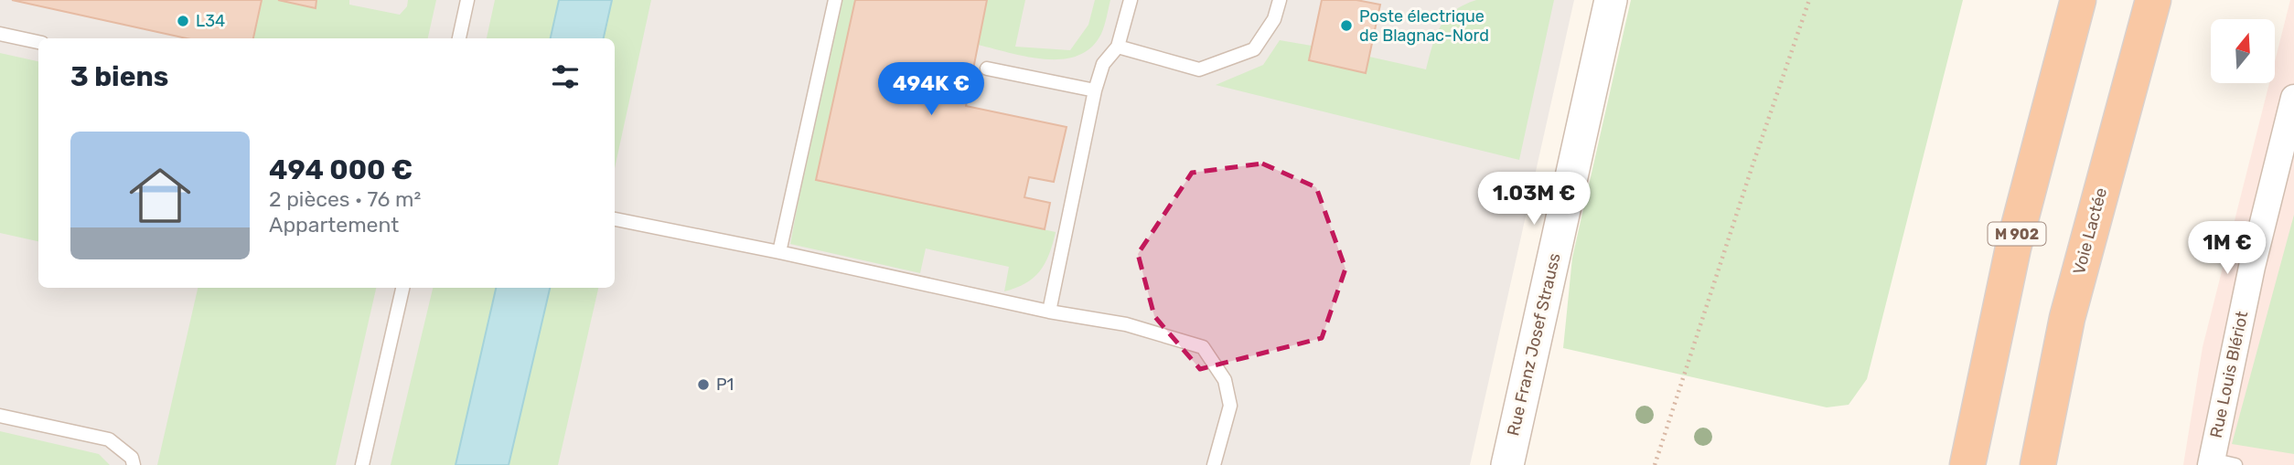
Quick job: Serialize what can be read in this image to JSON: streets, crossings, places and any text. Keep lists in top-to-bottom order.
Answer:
{
  "streets": {
    "highway": ["Voie Lactée", "M 902"],
    "street": ["Rue Franz Josef Strauss", "Rue Louis Blériot"]
  },
  "places": ["L34", "Poste électrique de Blagnac-Nord", "P1"],
  "north": "top",
  "page": {
    "heading": "3 biens",
    "price": ["494K €", "1.03M €", "1M €"],
    "list": [
      {
        "name": "494 000 €",
        "note": "2 pièces · 76 m² · Appartement"
      }
    ]
  }
}
